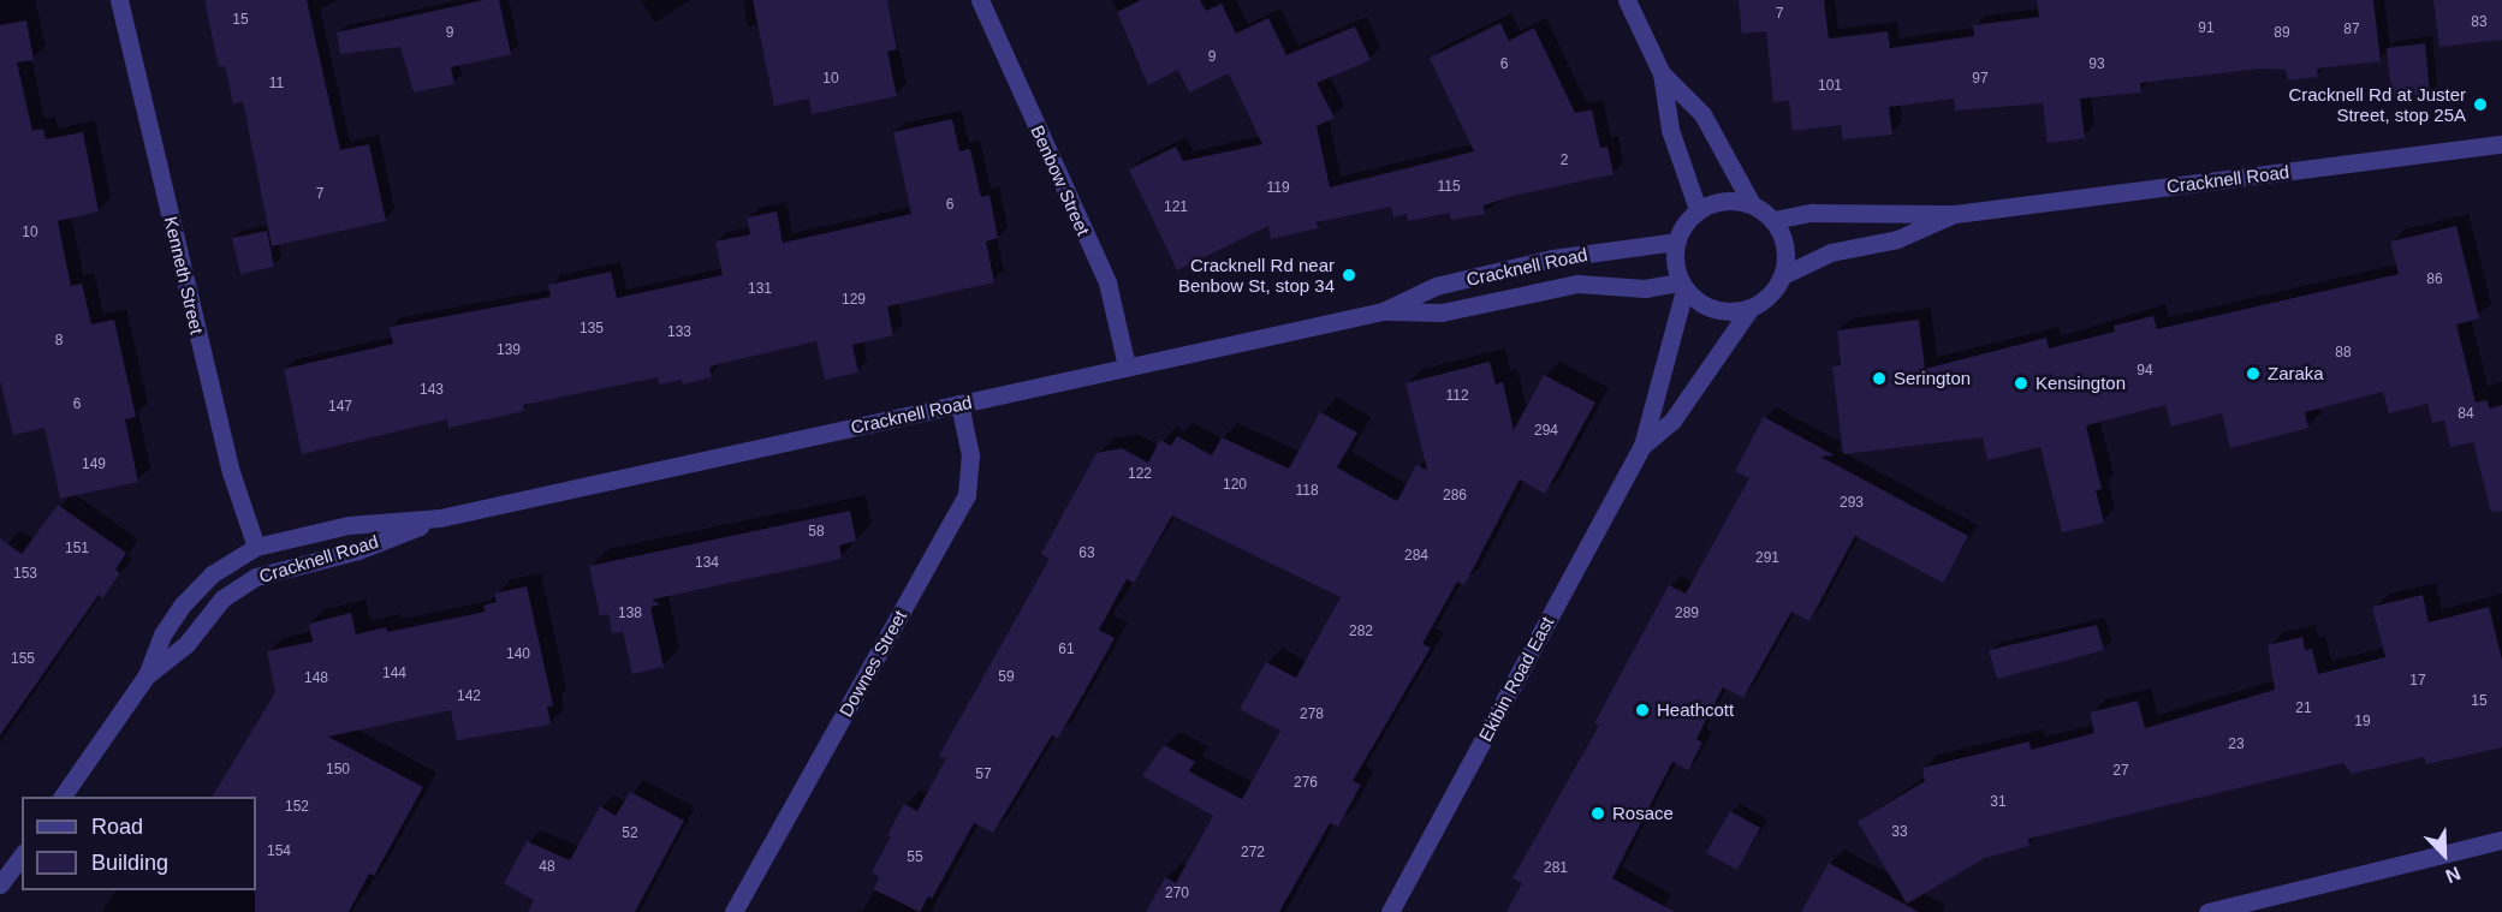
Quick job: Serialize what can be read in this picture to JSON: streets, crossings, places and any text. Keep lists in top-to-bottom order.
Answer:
{
  "streets": {
    "street": [
      "Cracknell Road",
      "Benbow Street",
      "Kenneth Street",
      "Downes Street",
      "Ekibin Road East"
    ]
  },
  "crossings": [
    ["Cracknell Road", "Benbow Street"],
    ["Cracknell Road", "Kenneth Street"],
    ["Cracknell Road", "Downes Street"],
    ["Cracknell Road", "Ekibin Road East"]
  ],
  "places": [
    "Cracknell Rd at Juster Street, stop 25A",
    "Cracknell Rd near Benbow St, stop 34",
    "Zaraka",
    "Serington",
    "Kensington",
    "Heathcott",
    "Rosace"
  ],
  "house_numbers": [
    "7",
    "15",
    "83",
    "91",
    "87",
    "9",
    "89",
    "9",
    "6",
    "93",
    "10",
    "97",
    "11",
    "101",
    "2",
    "115",
    "119",
    "7",
    "6",
    "121",
    "10",
    "86",
    "131",
    "129",
    "135",
    "133",
    "8",
    "139",
    "88",
    "94",
    "143",
    "112",
    "6",
    "147",
    "84",
    "294",
    "149",
    "122",
    "120",
    "118",
    "286",
    "293",
    "58",
    "151",
    "63",
    "284",
    "291",
    "134",
    "153",
    "138",
    "289",
    "282",
    "61",
    "140",
    "155",
    "144",
    "59",
    "148",
    "17",
    "142",
    "15",
    "21",
    "278",
    "19",
    "23",
    "150",
    "27",
    "57",
    "276",
    "31",
    "152",
    "33",
    "52",
    "154",
    "272",
    "55",
    "48",
    "281",
    "270"
  ],
  "legend": ["Road", "Building"],
  "north": "bottom right"
}
